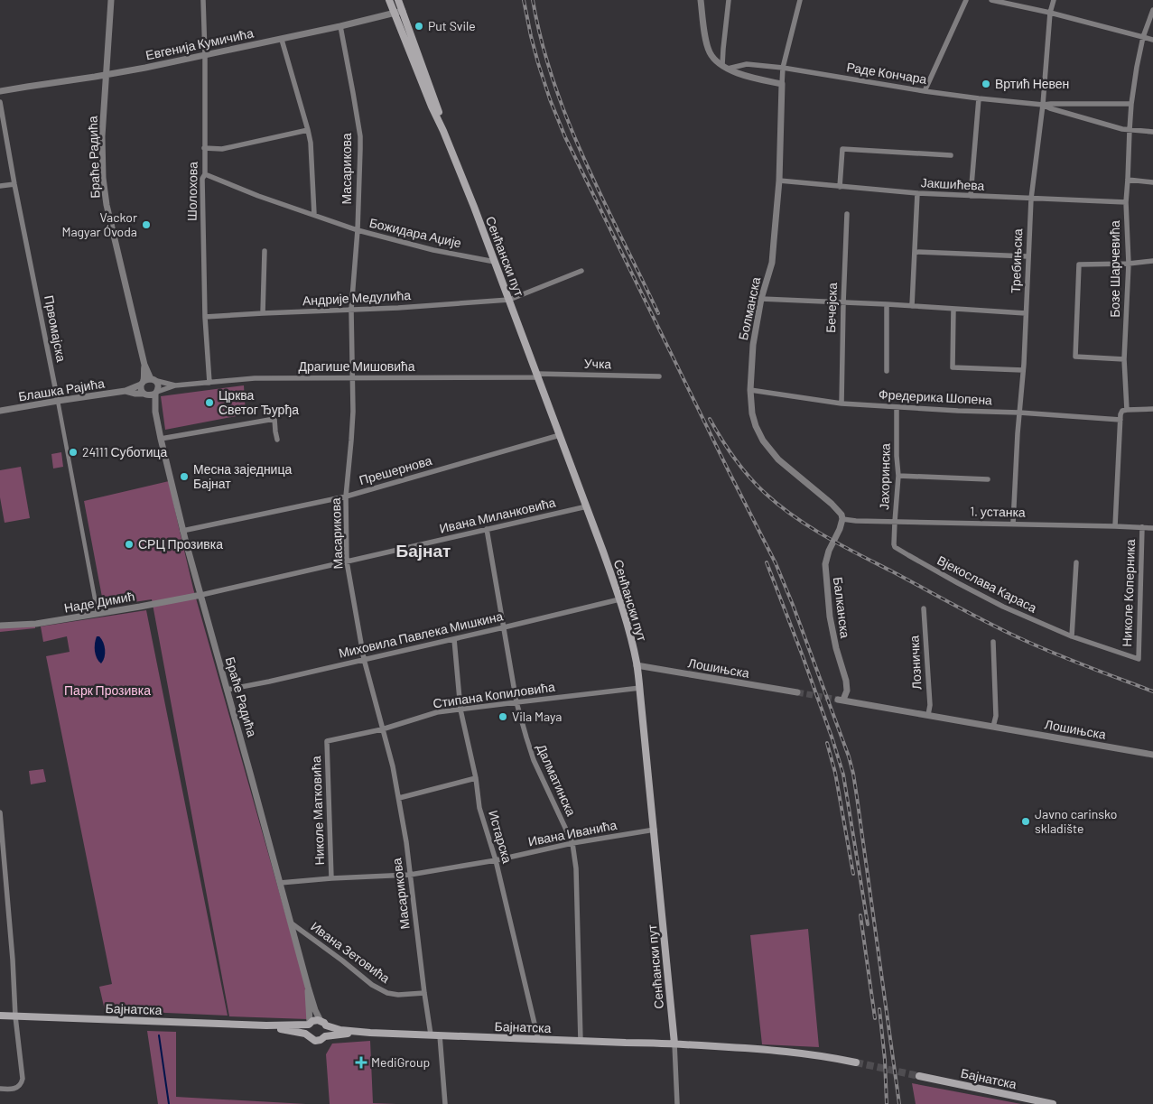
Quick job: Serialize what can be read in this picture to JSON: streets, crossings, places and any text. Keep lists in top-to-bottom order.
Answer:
{
  "streets": {
    "main road": ["Сенћански пут", "Бајнатска"],
    "street": [
      "Евгенија Кумичића",
      "Раде Кончара",
      "Браће Радића",
      "Масарикова",
      "Јакшићева",
      "Шолохова",
      "Божидара Аџије",
      "Требињска",
      "Бозе Шарчевића",
      "Андрије Медулића",
      "Бечејска",
      "Болманска",
      "Првомајска",
      "Учка",
      "Драгише Мишовића",
      "Блашка Рајића",
      "Фредерика Шопена",
      "Прешернова",
      "Јахоринска",
      "1. устанка",
      "Ивана Миланковића",
      "Вјекослава Караса",
      "Николе Коперника",
      "Наде Димић",
      "Балканска",
      "Миховила Павлека Мишкина",
      "Лозничка",
      "Лошињска",
      "Стипана Копиловића",
      "Далматинска",
      "Николе Матковића",
      "Ивана Иванића",
      "Истарска",
      "Ивана Зетовића"
    ]
  },
  "crossings": [
    ["Евгенија Кумичића", "Браће Радића"],
    ["Евгенија Кумичића", "Масарикова"],
    ["Евгенија Кумичића", "Шолохова"],
    ["Евгенија Кумичића", "Сенћански пут"],
    ["Раде Кончара", "Требињска"],
    ["Раде Кончара", "Бозе Шарчевића"],
    ["Раде Кончара", "Болманска"],
    ["Браће Радића", "Драгише Мишовића"],
    ["Браће Радића", "Блашка Рајића"],
    ["Браће Радића", "Прешернова"],
    ["Браће Радића", "Ивана Миланковића"],
    ["Браће Радића", "Наде Димић"],
    ["Браће Радића", "Миховила Павлека Мишкина"],
    ["Браће Радића", "Ивана Иванића"],
    ["Браће Радића", "Ивана Зетовића"],
    ["Браће Радића", "Бајнатска"],
    ["Масарикова", "Божидара Аџије"],
    ["Масарикова", "Андрије Медулића"],
    ["Масарикова", "Драгише Мишовића"],
    ["Масарикова", "Прешернова"],
    ["Масарикова", "Ивана Миланковића"],
    ["Масарикова", "Миховила Павлека Мишкина"],
    ["Масарикова", "Стипана Копиловића"],
    ["Масарикова", "Ивана Иванића"],
    ["Масарикова", "Ивана Зетовића"],
    ["Масарикова", "Бајнатска"],
    ["Јакшићева", "Требињска"],
    ["Јакшићева", "Бозе Шарчевића"],
    ["Јакшићева", "Болманска"],
    ["Шолохова", "Божидара Аџије"],
    ["Шолохова", "Андрије Медулића"],
    ["Шолохова", "Драгише Мишовића"],
    ["Божидара Аџије", "Сенћански пут"],
    ["Сенћански пут", "Андрије Медулића"],
    ["Сенћански пут", "Учка"],
    ["Сенћански пут", "Драгише Мишовића"],
    ["Сенћански пут", "Прешернова"],
    ["Сенћански пут", "Ивана Миланковића"],
    ["Сенћански пут", "Миховила Павлека Мишкина"],
    ["Сенћански пут", "Лошињска"],
    ["Сенћански пут", "Стипана Копиловића"],
    ["Сенћански пут", "Ивана Иванића"],
    ["Сенћански пут", "Бајнатска"],
    ["Требињска", "Фредерика Шопена"],
    ["Требињска", "1. устанка"],
    ["Бечејска", "Фредерика Шопена"],
    ["Болманска", "Фредерика Шопена"],
    ["Болманска", "1. устанка"],
    ["Болманска", "Балканска"],
    ["Првомајска", "Блашка Рајића"],
    ["Првомајска", "Наде Димић"],
    ["Учка", "Драгише Мишовића"],
    ["Драгише Мишовића", "Блашка Рајића"],
    ["Фредерика Шопена", "Јахоринска"],
    ["Јахоринска", "1. устанка"],
    ["Јахоринска", "Вјекослава Караса"],
    ["1. устанка", "Николе Коперника"],
    ["1. устанка", "Балканска"],
    ["Ивана Миланковића", "Наде Димић"],
    ["Ивана Миланковића", "Далматинска"],
    ["Вјекослава Караса", "Николе Коперника"],
    ["Балканска", "Лошињска"],
    ["Миховила Павлека Мишкина", "Далматинска"],
    ["Миховила Павлека Мишкина", "Истарска"],
    ["Лозничка", "Лошињска"],
    ["Стипана Копиловића", "Далматинска"],
    ["Стипана Копиловића", "Николе Матковића"],
    ["Стипана Копиловића", "Истарска"],
    ["Далматинска", "Ивана Иванића"],
    ["Далматинска", "Бајнатска"],
    ["Николе Матковића", "Ивана Иванића"],
    ["Ивана Иванића", "Истарска"],
    ["Истарска", "Бајнатска"]
  ],
  "districts": ["Бајнат"],
  "parks": ["Парк Прозивка"],
  "places": {
    "other": [
      "Put Svile",
      "Вртић Невен",
      "Vackor Magyar Óvoda",
      "Црква Светог Ђурђа",
      "24111 Суботица",
      "Месна заједница Бајнат",
      "СРЦ Прозивка",
      "Vila Maya",
      "Javno carinsko skladište"
    ],
    "health": ["MediGroup"]
  }
}
